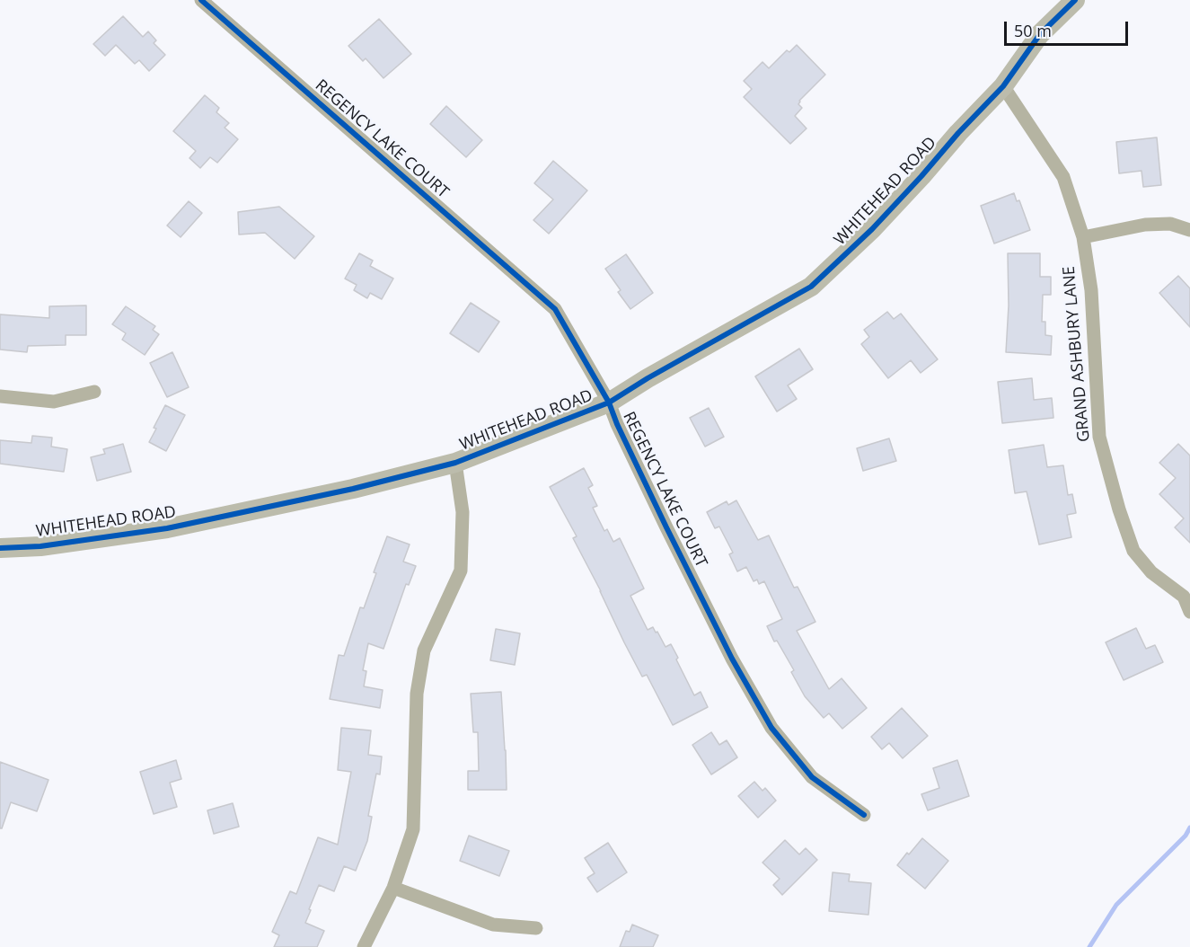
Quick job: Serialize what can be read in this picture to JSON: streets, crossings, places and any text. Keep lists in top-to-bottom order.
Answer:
{
  "streets": {
    "street": ["REGENCY LAKE COURT", "WHITEHEAD ROAD", "GRAND ASHBURY LANE"]
  },
  "crossings": [
    ["REGENCY LAKE COURT", "WHITEHEAD ROAD"],
    ["WHITEHEAD ROAD", "GRAND ASHBURY LANE"]
  ],
  "scale_bar": "50 m"
}
